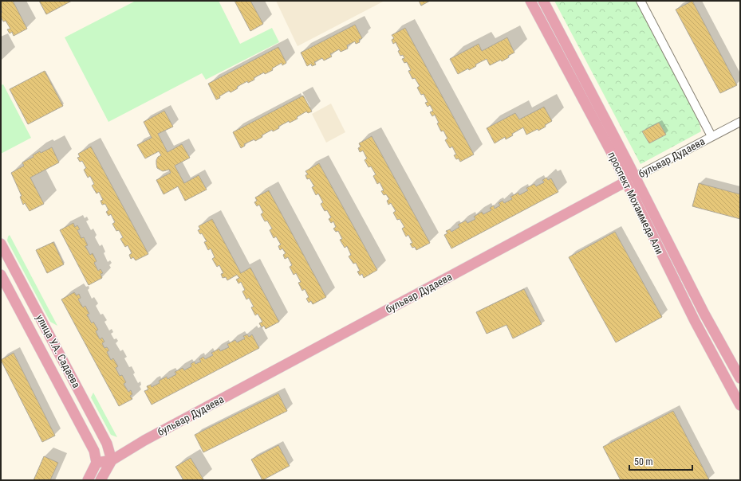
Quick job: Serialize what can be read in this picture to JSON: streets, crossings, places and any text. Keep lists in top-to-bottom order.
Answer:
{
  "streets": {
    "main road": ["бульвар Дудаева", "проспект Мохаммеда Али", "улица У.А. Садаева"]
  },
  "crossings": [
    ["бульвар Дудаева", "проспект Мохаммеда Али"],
    ["бульвар Дудаева", "улица У.А. Садаева"]
  ],
  "scale_bar": "50 m"
}
